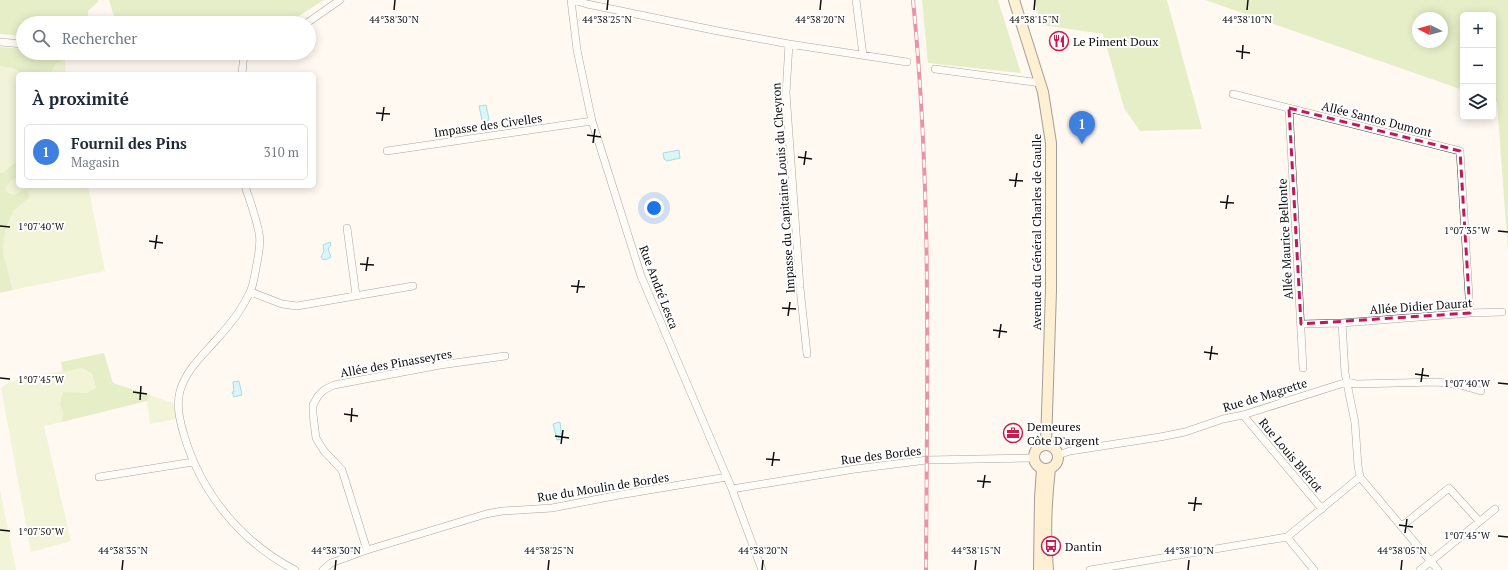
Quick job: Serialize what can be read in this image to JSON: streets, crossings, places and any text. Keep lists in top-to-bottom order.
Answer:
{
  "streets": {
    "main road": ["Avenue du Général Charles de Gaulle"],
    "street": [
      "Allée Santos Dumont",
      "Impasse des Civelles",
      "Impasse du Capitaine Louis du Cheyron",
      "Allée Maurice Bellonte",
      "Rue André Lesca",
      "Allée Didier Daurat",
      "Allée des Pinasseyres",
      "Rue de Magrette",
      "Rue des Bordes",
      "Rue Louis Blériot",
      "Rue du Moulin de Bordes"
    ]
  },
  "crossings": [
    ["Allée Santos Dumont", "Allée Maurice Bellonte"],
    ["Allée Santos Dumont", "Allée Didier Daurat"],
    ["Impasse des Civelles", "Rue André Lesca"],
    ["Avenue du Général Charles de Gaulle", "Rue de Magrette"],
    ["Avenue du Général Charles de Gaulle", "Rue des Bordes"],
    ["Allée Maurice Bellonte", "Allée Didier Daurat"],
    ["Rue André Lesca", "Rue des Bordes"],
    ["Rue André Lesca", "Rue du Moulin de Bordes"],
    ["Allée des Pinasseyres", "Rue du Moulin de Bordes"],
    ["Rue de Magrette", "Rue des Bordes"],
    ["Rue de Magrette", "Rue Louis Blériot"]
  ],
  "places": {
    "restaurant": ["Le Piment Doux"],
    "office": ["Demeures Côte D'argent"],
    "bus stop": ["Dantin"]
  },
  "north": "left",
  "page": {
    "map_buttons": ["+", "−"],
    "search": "Rechercher",
    "heading": "À proximité",
    "pins": "1",
    "list": [
      {
        "mark": "1",
        "name": "Fournil des Pins",
        "note": "Magasin",
        "value": "310 m"
      }
    ]
  },
  "coordinates": [
    "44°38'30\"N",
    "44°38'25\"N",
    "44°38'20\"N",
    "44°38'15\"N",
    "44°38'10\"N",
    "1°07'40\"W",
    "1°07'35\"W",
    "1°07'45\"W",
    "1°07'50\"W",
    "44°38'35\"N",
    "44°38'05\"N"
  ]
}
